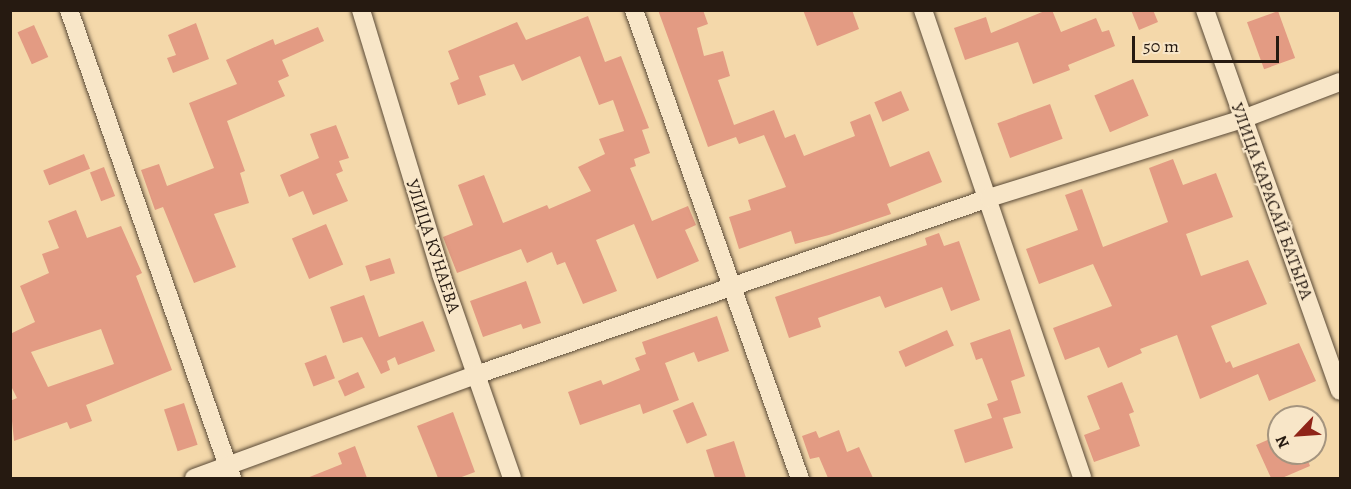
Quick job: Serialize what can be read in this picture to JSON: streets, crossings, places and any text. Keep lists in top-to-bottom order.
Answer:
{
  "streets": {
    "street": ["УЛИЦА КАРАСАЙ БАТЫРА", "УЛИЦА КУНАЕВА"]
  },
  "scale_bar": "50 m",
  "north": "bottom left"
}
